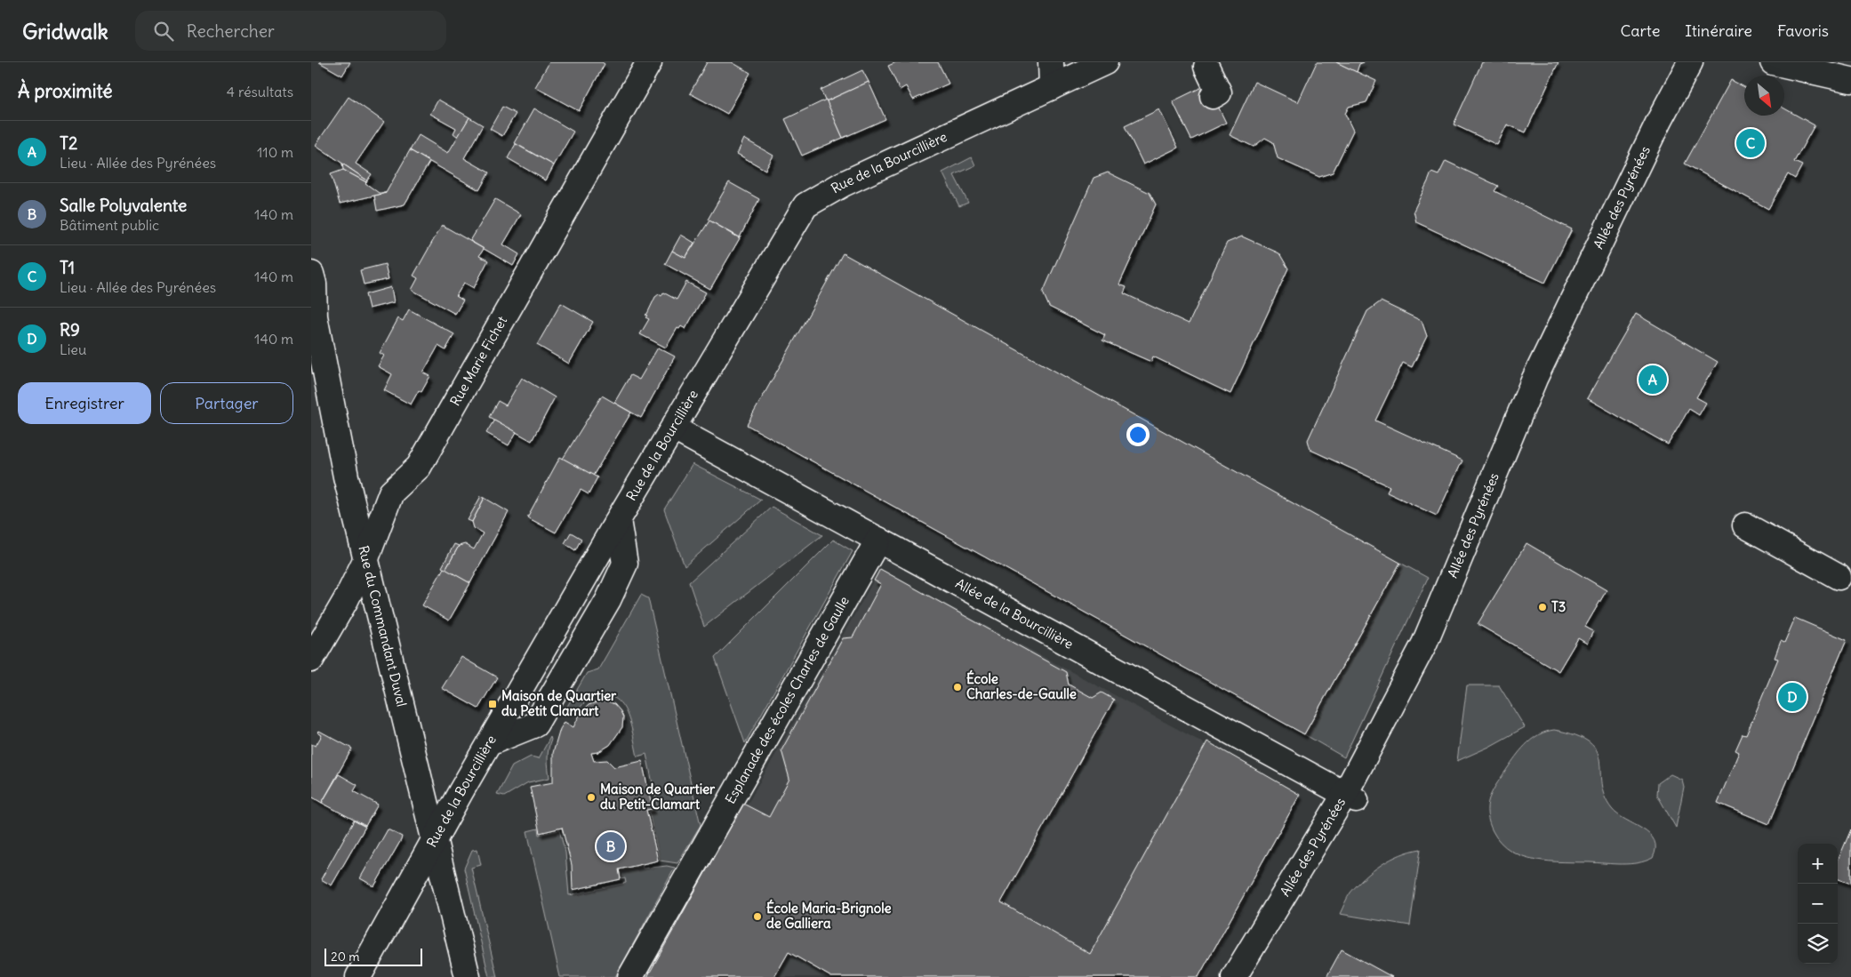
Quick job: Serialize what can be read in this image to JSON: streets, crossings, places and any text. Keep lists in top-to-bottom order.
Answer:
{
  "streets": {
    "street": [
      "Rue de la Bourcillière",
      "Allée des Pyrénées",
      "Rue Marie Fichet",
      "Allée de la Bourcillière",
      "Rue du Commandant Duval",
      "Esplanade des écoles Charles de Gaulle"
    ]
  },
  "crossings": [
    ["Rue de la Bourcillière", "Allée de la Bourcillière"],
    ["Rue de la Bourcillière", "Rue du Commandant Duval"],
    ["Allée des Pyrénées", "Allée de la Bourcillière"],
    ["Rue Marie Fichet", "Rue du Commandant Duval"],
    ["Allée de la Bourcillière", "Esplanade des écoles Charles de Gaulle"]
  ],
  "places": {
    "other": [
      "T3",
      "École Charles-de-Gaulle",
      "Maison de Quartier du Petit-Clamart",
      "École Maria-Brignole de Galliera"
    ],
    "transit": ["Maison de Quartier du Petit Clamart"]
  },
  "scale_bar": "20 m",
  "north": "bottom right",
  "page": {
    "header": "Gridwalk",
    "search": "Rechercher",
    "nav": ["Carte", "Itinéraire", "Favoris"],
    "heading": ["À proximité", "4 résultats"],
    "list": [
      {
        "mark": "A",
        "name": "T2",
        "note": "Lieu · Allée des Pyrénées",
        "value": "110 m"
      },
      {
        "mark": "B",
        "name": "Salle Polyvalente",
        "note": "Bâtiment public",
        "value": "140 m"
      },
      {
        "mark": "C",
        "name": "T1",
        "note": "Lieu · Allée des Pyrénées",
        "value": "140 m"
      },
      {
        "mark": "D",
        "name": "R9",
        "note": "Lieu",
        "value": "140 m"
      }
    ],
    "pins": [
      "C",
      "A",
      "D",
      "B"
    ],
    "buttons": ["Enregistrer", "Partager"],
    "map_buttons": ["+", "−"],
    "scale": "20 m"
  }
}
